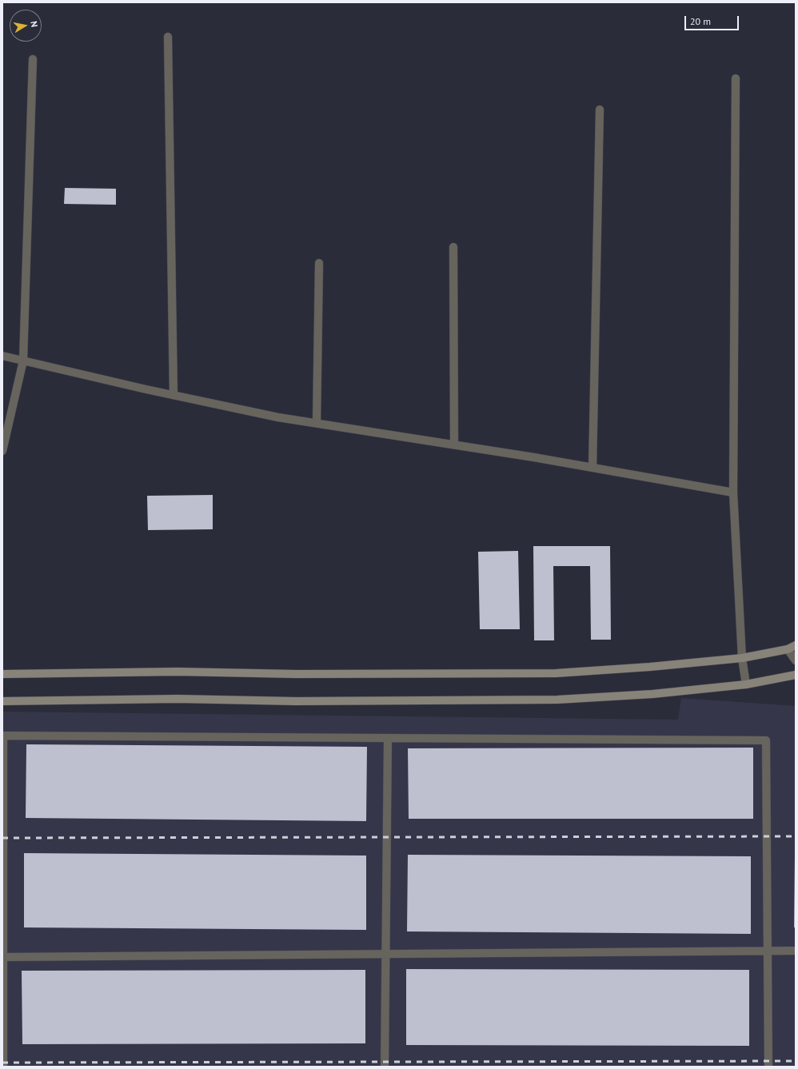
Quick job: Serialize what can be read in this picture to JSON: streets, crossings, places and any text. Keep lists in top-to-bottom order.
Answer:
{
  "scale_bar": "20 m",
  "north": "right"
}
